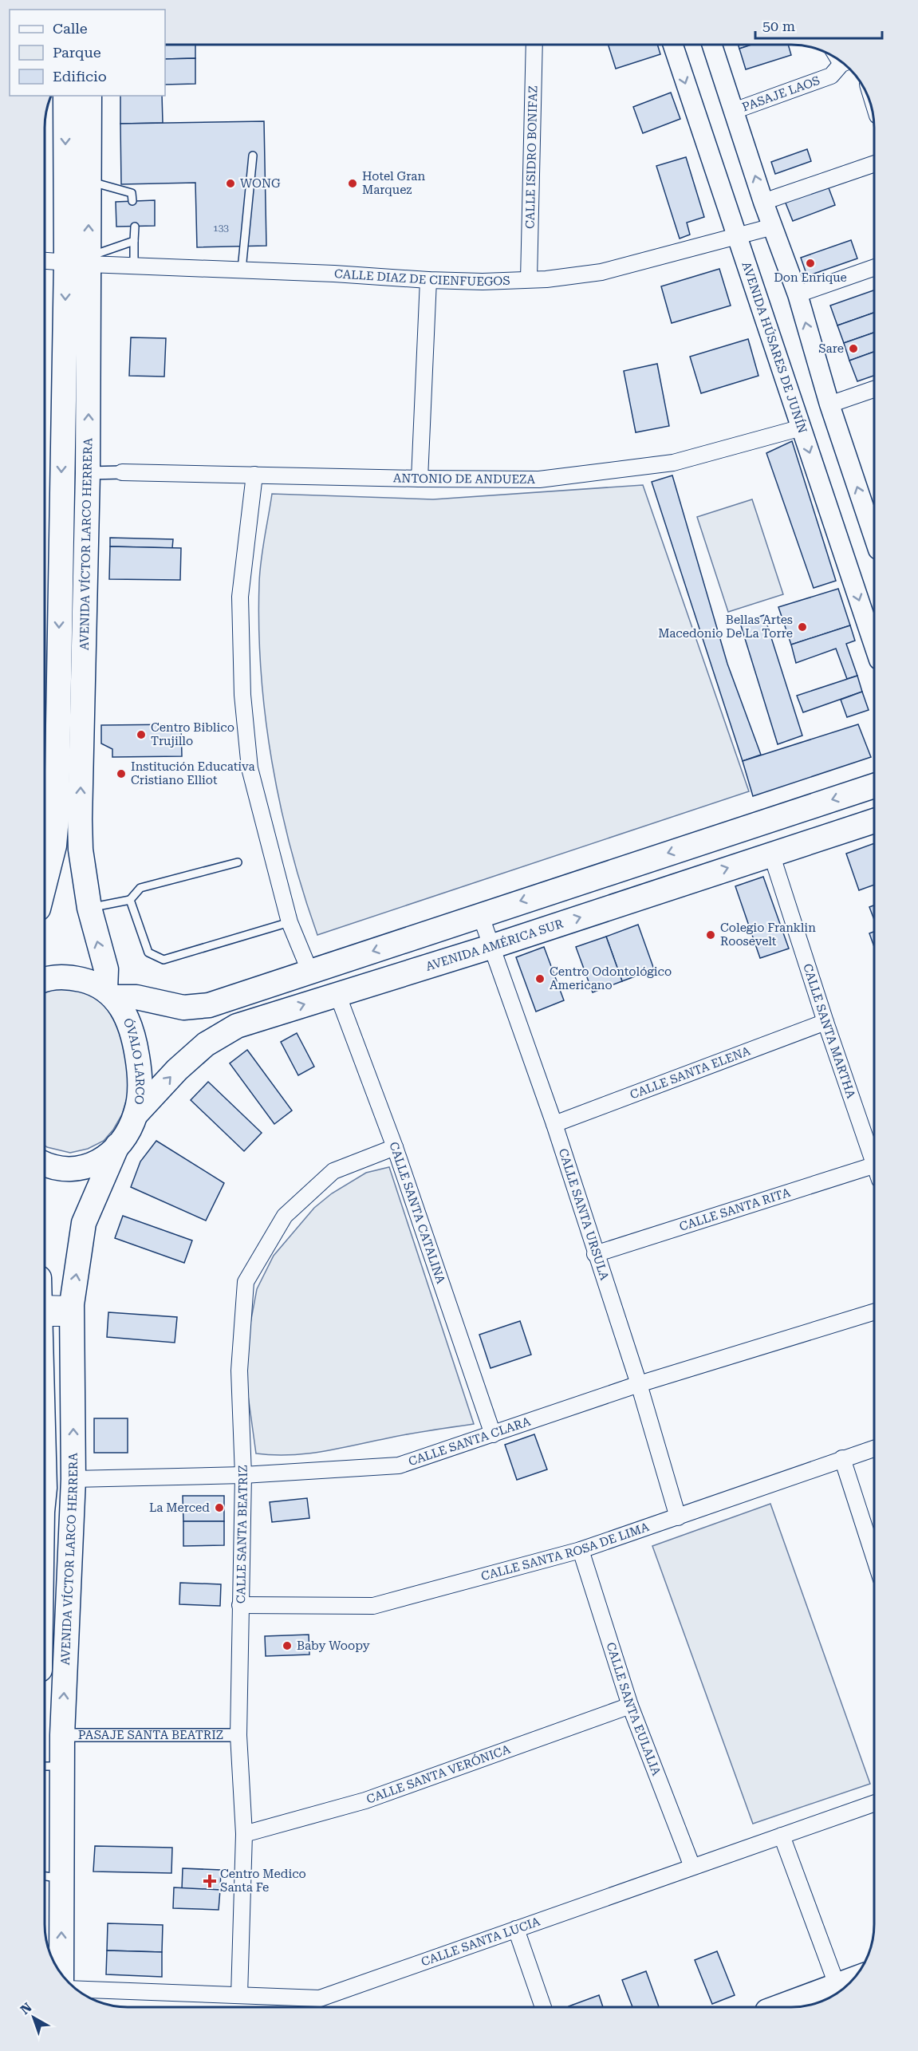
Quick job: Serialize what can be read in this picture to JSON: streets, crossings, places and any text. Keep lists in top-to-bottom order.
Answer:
{
  "streets": {
    "main road": ["AVENIDA VÍCTOR LARCO HERRERA", "AVENIDA AMÉRICA SUR", "ÓVALO LARCO"],
    "street": [
      "PASAJE LAOS",
      "CALLE ISIDRO BONIFAZ",
      "CALLE DIAZ DE CIENFUEGOS",
      "AVENIDA HÚSARES DE JUNÍN",
      "ANTONIO DE ANDUEZA",
      "CALLE SANTA MARTHA",
      "CALLE SANTA ELENA",
      "CALLE SANTA RITA",
      "CALLE SANTA CATALINA",
      "CALLE SANTA URSULA",
      "CALLE SANTA CLARA",
      "CALLE SANTA BEATRIZ",
      "CALLE SANTA ROSA DE LIMA",
      "CALLE SANTA EULALIA",
      "PASAJE SANTA BEATRIZ",
      "CALLE SANTA VERÓNICA",
      "CALLE SANTA LUCIA"
    ]
  },
  "crossings": [
    ["CALLE ISIDRO BONIFAZ", "CALLE DIAZ DE CIENFUEGOS"],
    ["CALLE DIAZ DE CIENFUEGOS", "AVENIDA HÚSARES DE JUNÍN"],
    ["CALLE DIAZ DE CIENFUEGOS", "AVENIDA VÍCTOR LARCO HERRERA"],
    ["AVENIDA HÚSARES DE JUNÍN", "ANTONIO DE ANDUEZA"],
    ["AVENIDA VÍCTOR LARCO HERRERA", "ÓVALO LARCO"],
    ["AVENIDA VÍCTOR LARCO HERRERA", "CALLE SANTA CLARA"],
    ["AVENIDA VÍCTOR LARCO HERRERA", "PASAJE SANTA BEATRIZ"],
    ["AVENIDA AMÉRICA SUR", "CALLE SANTA MARTHA"],
    ["AVENIDA AMÉRICA SUR", "ÓVALO LARCO"],
    ["AVENIDA AMÉRICA SUR", "CALLE SANTA CATALINA"],
    ["AVENIDA AMÉRICA SUR", "CALLE SANTA URSULA"],
    ["CALLE SANTA MARTHA", "CALLE SANTA ELENA"],
    ["CALLE SANTA ELENA", "CALLE SANTA URSULA"],
    ["CALLE SANTA RITA", "CALLE SANTA URSULA"],
    ["CALLE SANTA CATALINA", "CALLE SANTA CLARA"],
    ["CALLE SANTA CATALINA", "CALLE SANTA BEATRIZ"],
    ["CALLE SANTA URSULA", "CALLE SANTA CLARA"],
    ["CALLE SANTA URSULA", "CALLE SANTA ROSA DE LIMA"],
    ["CALLE SANTA CLARA", "CALLE SANTA BEATRIZ"],
    ["CALLE SANTA BEATRIZ", "CALLE SANTA ROSA DE LIMA"],
    ["CALLE SANTA BEATRIZ", "PASAJE SANTA BEATRIZ"],
    ["CALLE SANTA BEATRIZ", "CALLE SANTA VERÓNICA"],
    ["CALLE SANTA BEATRIZ", "CALLE SANTA LUCIA"],
    ["CALLE SANTA ROSA DE LIMA", "CALLE SANTA EULALIA"],
    ["CALLE SANTA EULALIA", "CALLE SANTA VERÓNICA"],
    ["CALLE SANTA EULALIA", "CALLE SANTA LUCIA"]
  ],
  "places": {
    "other": [
      "WONG",
      "Hotel Gran Marquez",
      "Don Enrique",
      "Sare",
      "Bellas Artes Macedonio De La Torre",
      "Centro Biblico Trujillo",
      "Institución Educativa Cristiano Elliot",
      "Colegio Franklin Roosevelt",
      "Centro Odontológico Americano",
      "La Merced",
      "Baby Woopy"
    ],
    "health": ["Centro Medico Santa Fe"]
  },
  "house_numbers": ["133"],
  "legend": ["Calle", "Parque", "Edificio"],
  "scale_bar": "50 m",
  "north": "top left"
}
